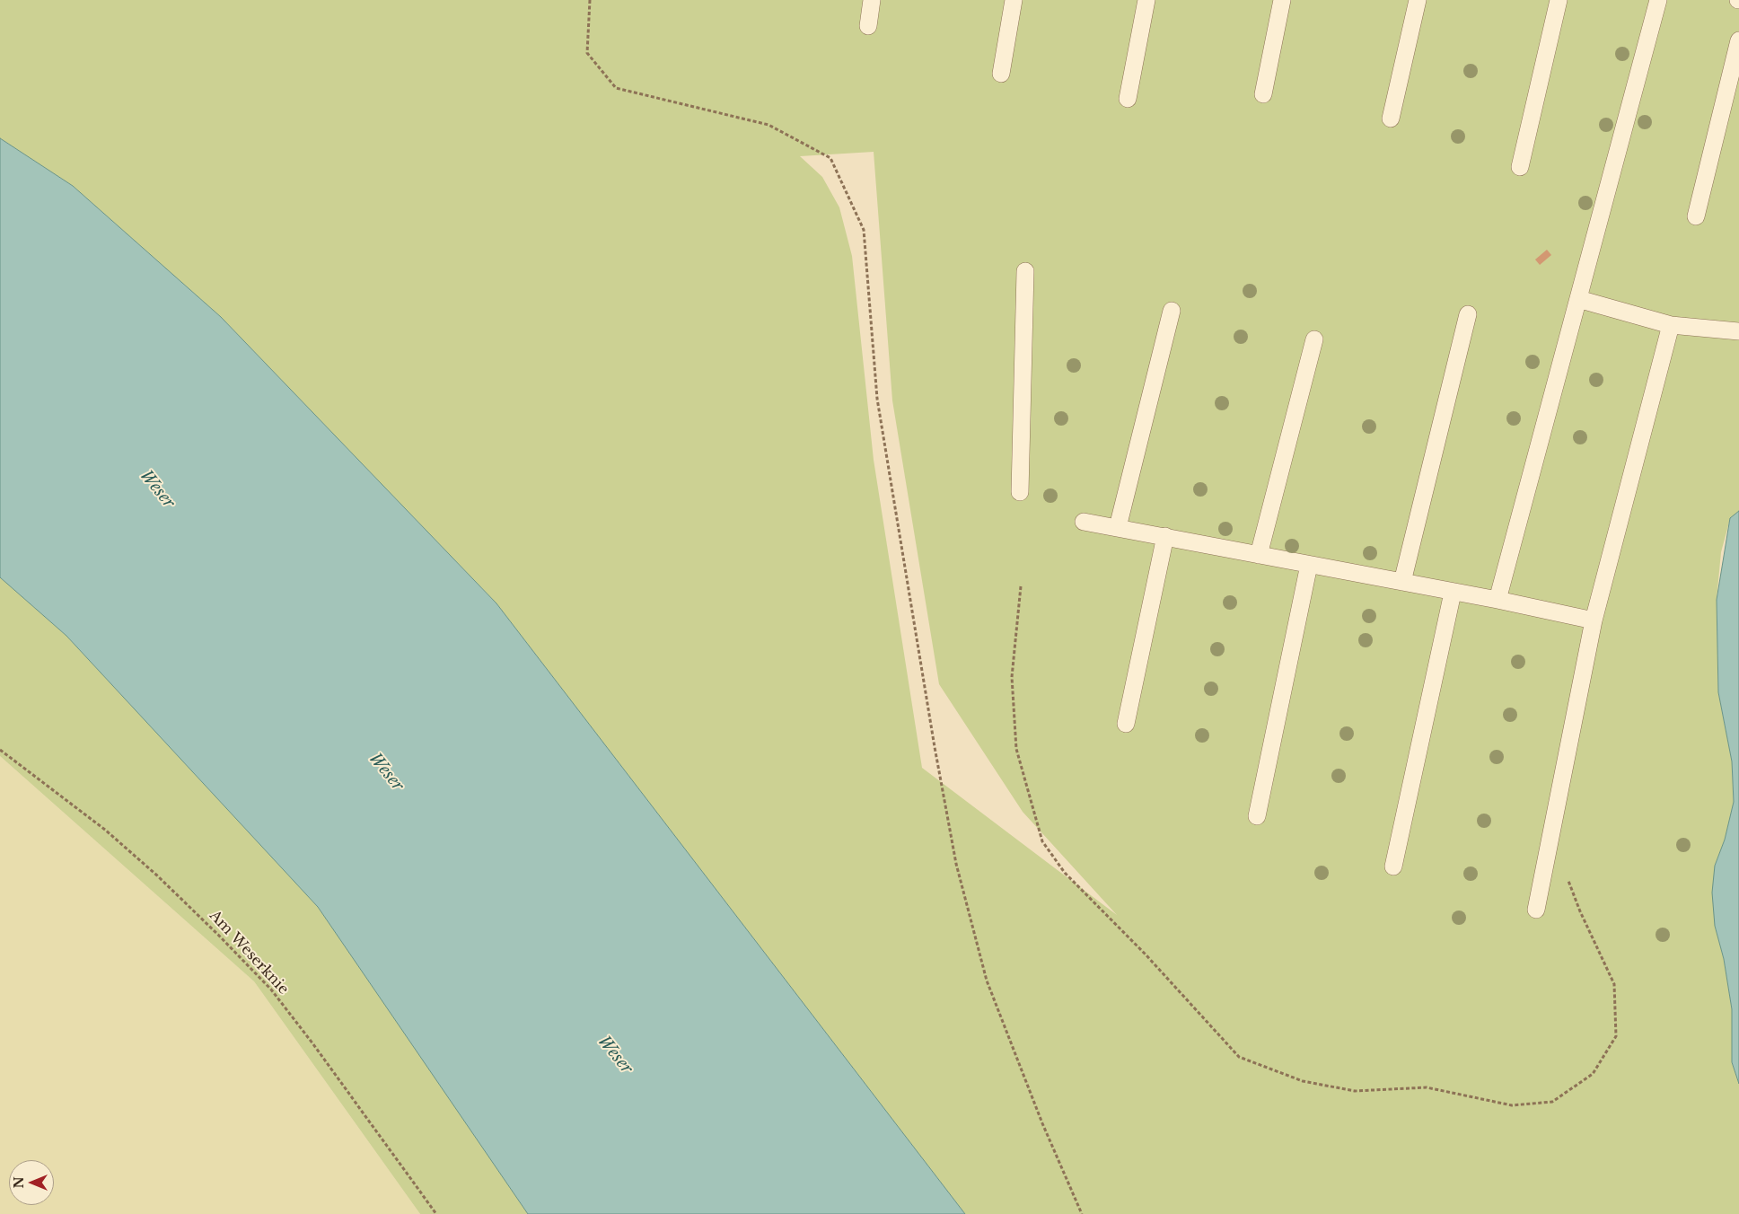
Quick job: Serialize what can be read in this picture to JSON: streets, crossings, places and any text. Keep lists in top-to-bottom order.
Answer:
{
  "streets": {
    "path": ["Am Weserknie"]
  },
  "water": ["Weser"],
  "north": "left"
}
